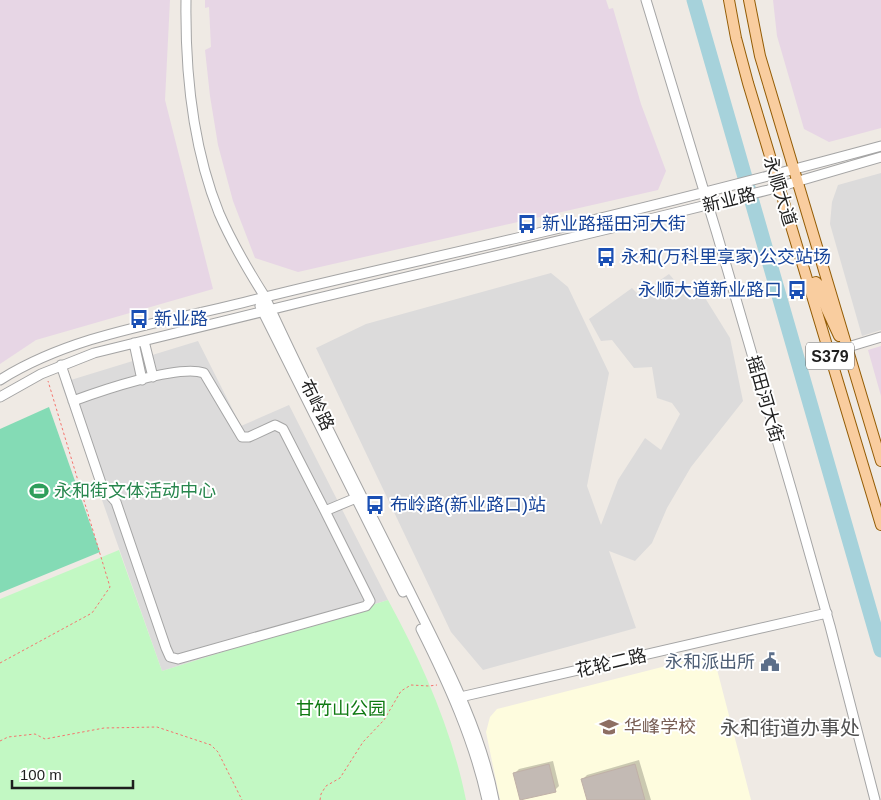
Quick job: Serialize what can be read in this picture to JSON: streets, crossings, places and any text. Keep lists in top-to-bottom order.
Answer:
{
  "streets": {
    "main road": ["永顺大道", "S379"],
    "street": [
      "新业路",
      "摇田河大街",
      "布岭路",
      "花轮二路"
    ]
  },
  "crossings": [
    ["永顺大道", "新业路"],
    ["新业路", "摇田河大街"],
    ["新业路", "布岭路"],
    ["摇田河大街", "花轮二路"],
    ["布岭路", "花轮二路"]
  ],
  "districts": ["永和街道办事处"],
  "parks": ["甘竹山公园"],
  "places": {
    "bus stop": [
      "新业路摇田河大街",
      "永和(万科里享家)公交站场",
      "永顺大道新业路口",
      "新业路",
      "布岭路(新业路口)站"
    ],
    "sports": ["永和街文体活动中心"],
    "public building": ["永和派出所"],
    "school or university": ["华峰学校"]
  },
  "scale_bar": "100 m"
}
